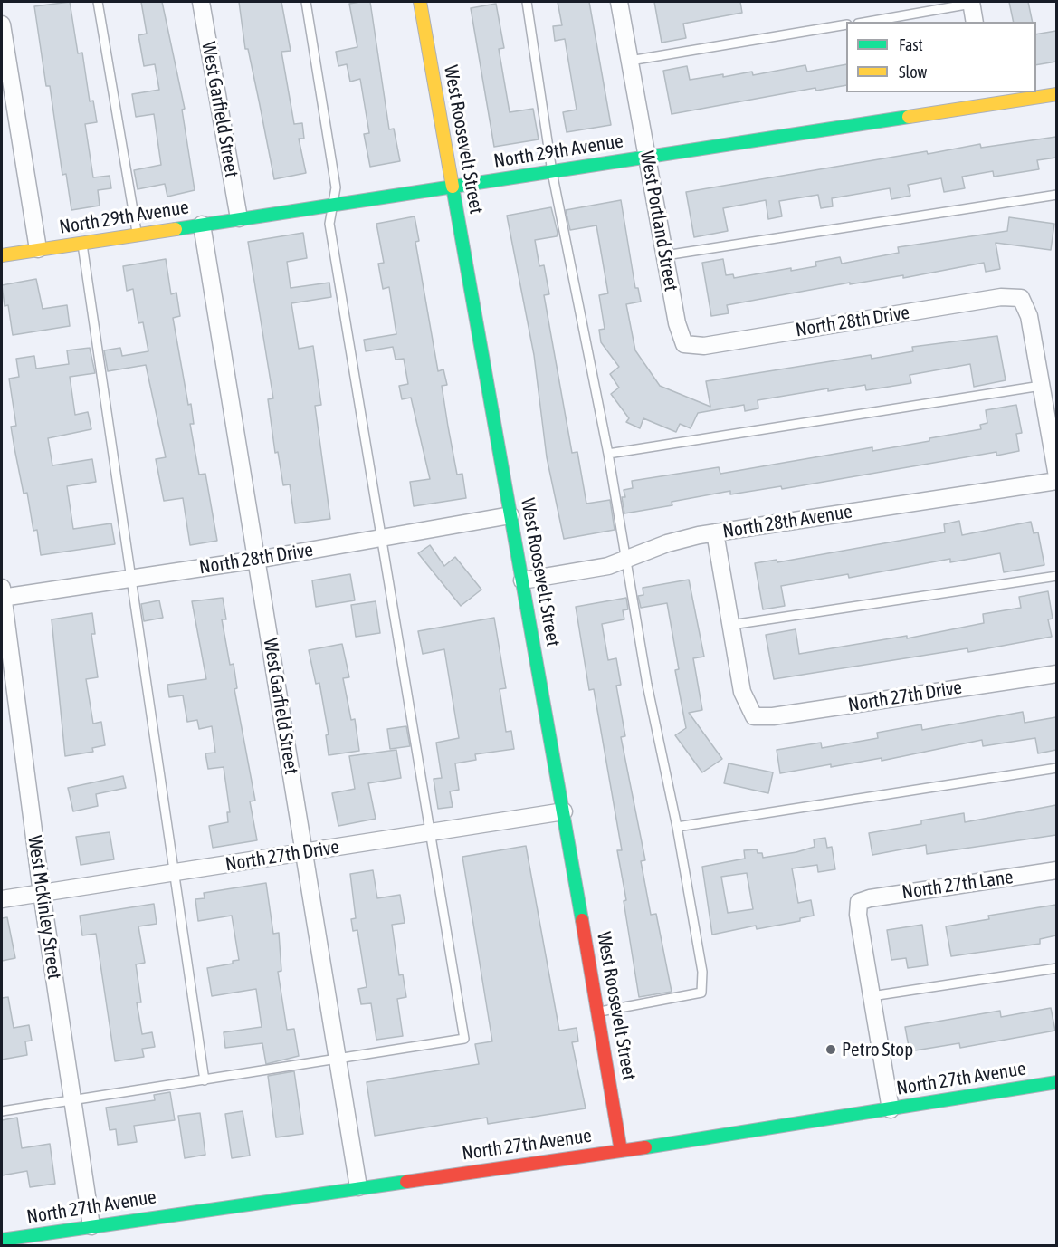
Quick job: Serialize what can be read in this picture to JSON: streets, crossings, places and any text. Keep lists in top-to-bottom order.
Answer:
{
  "streets": {
    "street": [
      "West Garfield Street",
      "West Roosevelt Street",
      "North 29th Avenue",
      "West Portland Street",
      "North 28th Drive",
      "North 28th Avenue",
      "North 27th Drive",
      "North 27th Lane",
      "West McKinley Street",
      "North 27th Avenue"
    ]
  },
  "crossings": [
    ["West Garfield Street", "North 29th Avenue"],
    ["West Garfield Street", "North 28th Drive"],
    ["West Garfield Street", "North 27th Drive"],
    ["West Garfield Street", "North 27th Avenue"],
    ["West Roosevelt Street", "North 29th Avenue"],
    ["West Roosevelt Street", "North 28th Drive"],
    ["West Roosevelt Street", "North 28th Avenue"],
    ["West Roosevelt Street", "North 27th Drive"],
    ["West Roosevelt Street", "North 27th Avenue"],
    ["North 29th Avenue", "West Portland Street"],
    ["West Portland Street", "North 28th Drive"],
    ["North 28th Drive", "West McKinley Street"],
    ["North 27th Drive", "West McKinley Street"],
    ["West McKinley Street", "North 27th Avenue"]
  ],
  "places": ["Petro Stop"],
  "legend": ["Fast", "Slow"]
}
